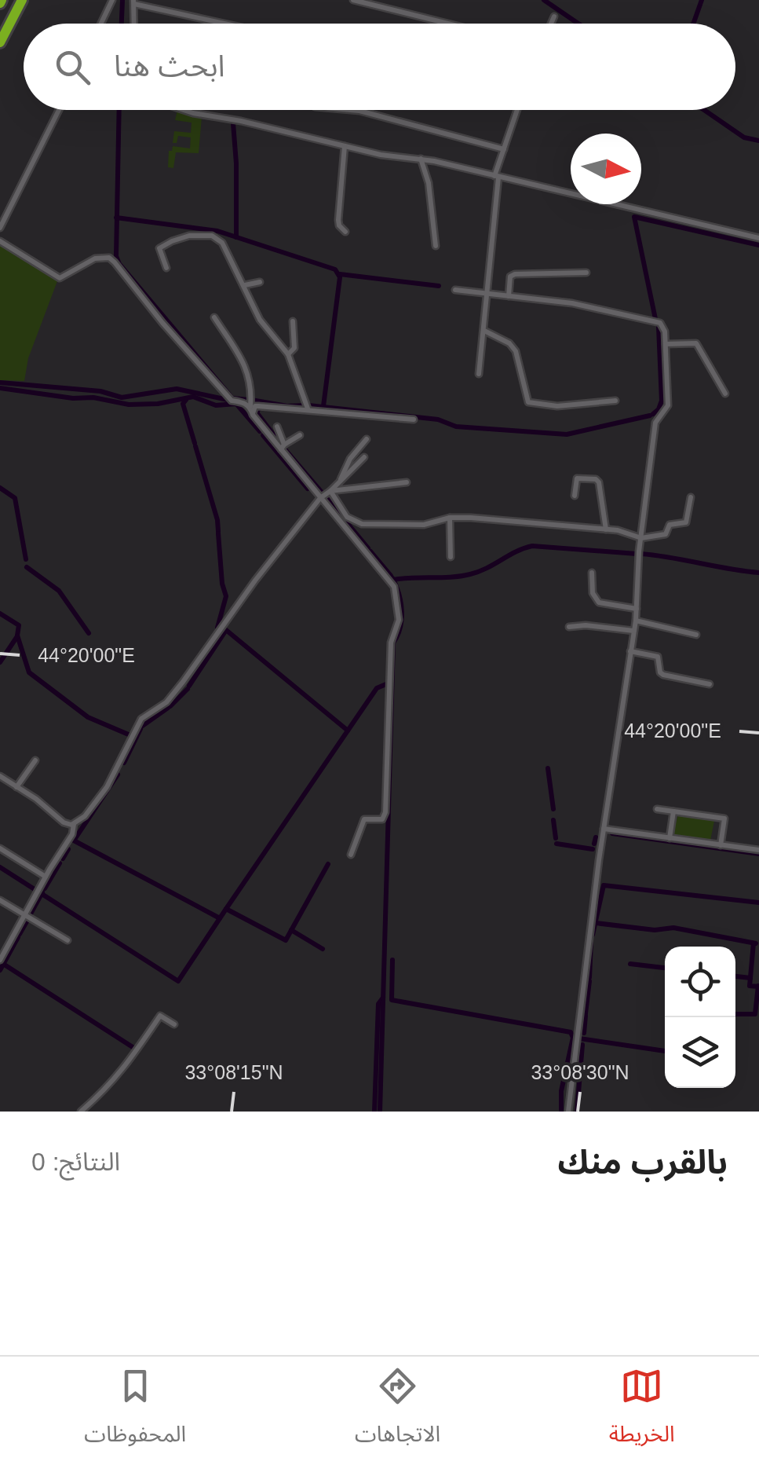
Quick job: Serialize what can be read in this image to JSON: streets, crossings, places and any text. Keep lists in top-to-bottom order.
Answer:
{
  "north": "right",
  "page": {
    "search": "ابحث هنا",
    "heading": ["بالقرب منك", "النتائج: 0"],
    "nav": ["الخريطة", "الاتجاهات", "المحفوظات"]
  },
  "coordinates": ["44°20'00\"E", "33°08'15\"N", "33°08'30\"N"]
}
